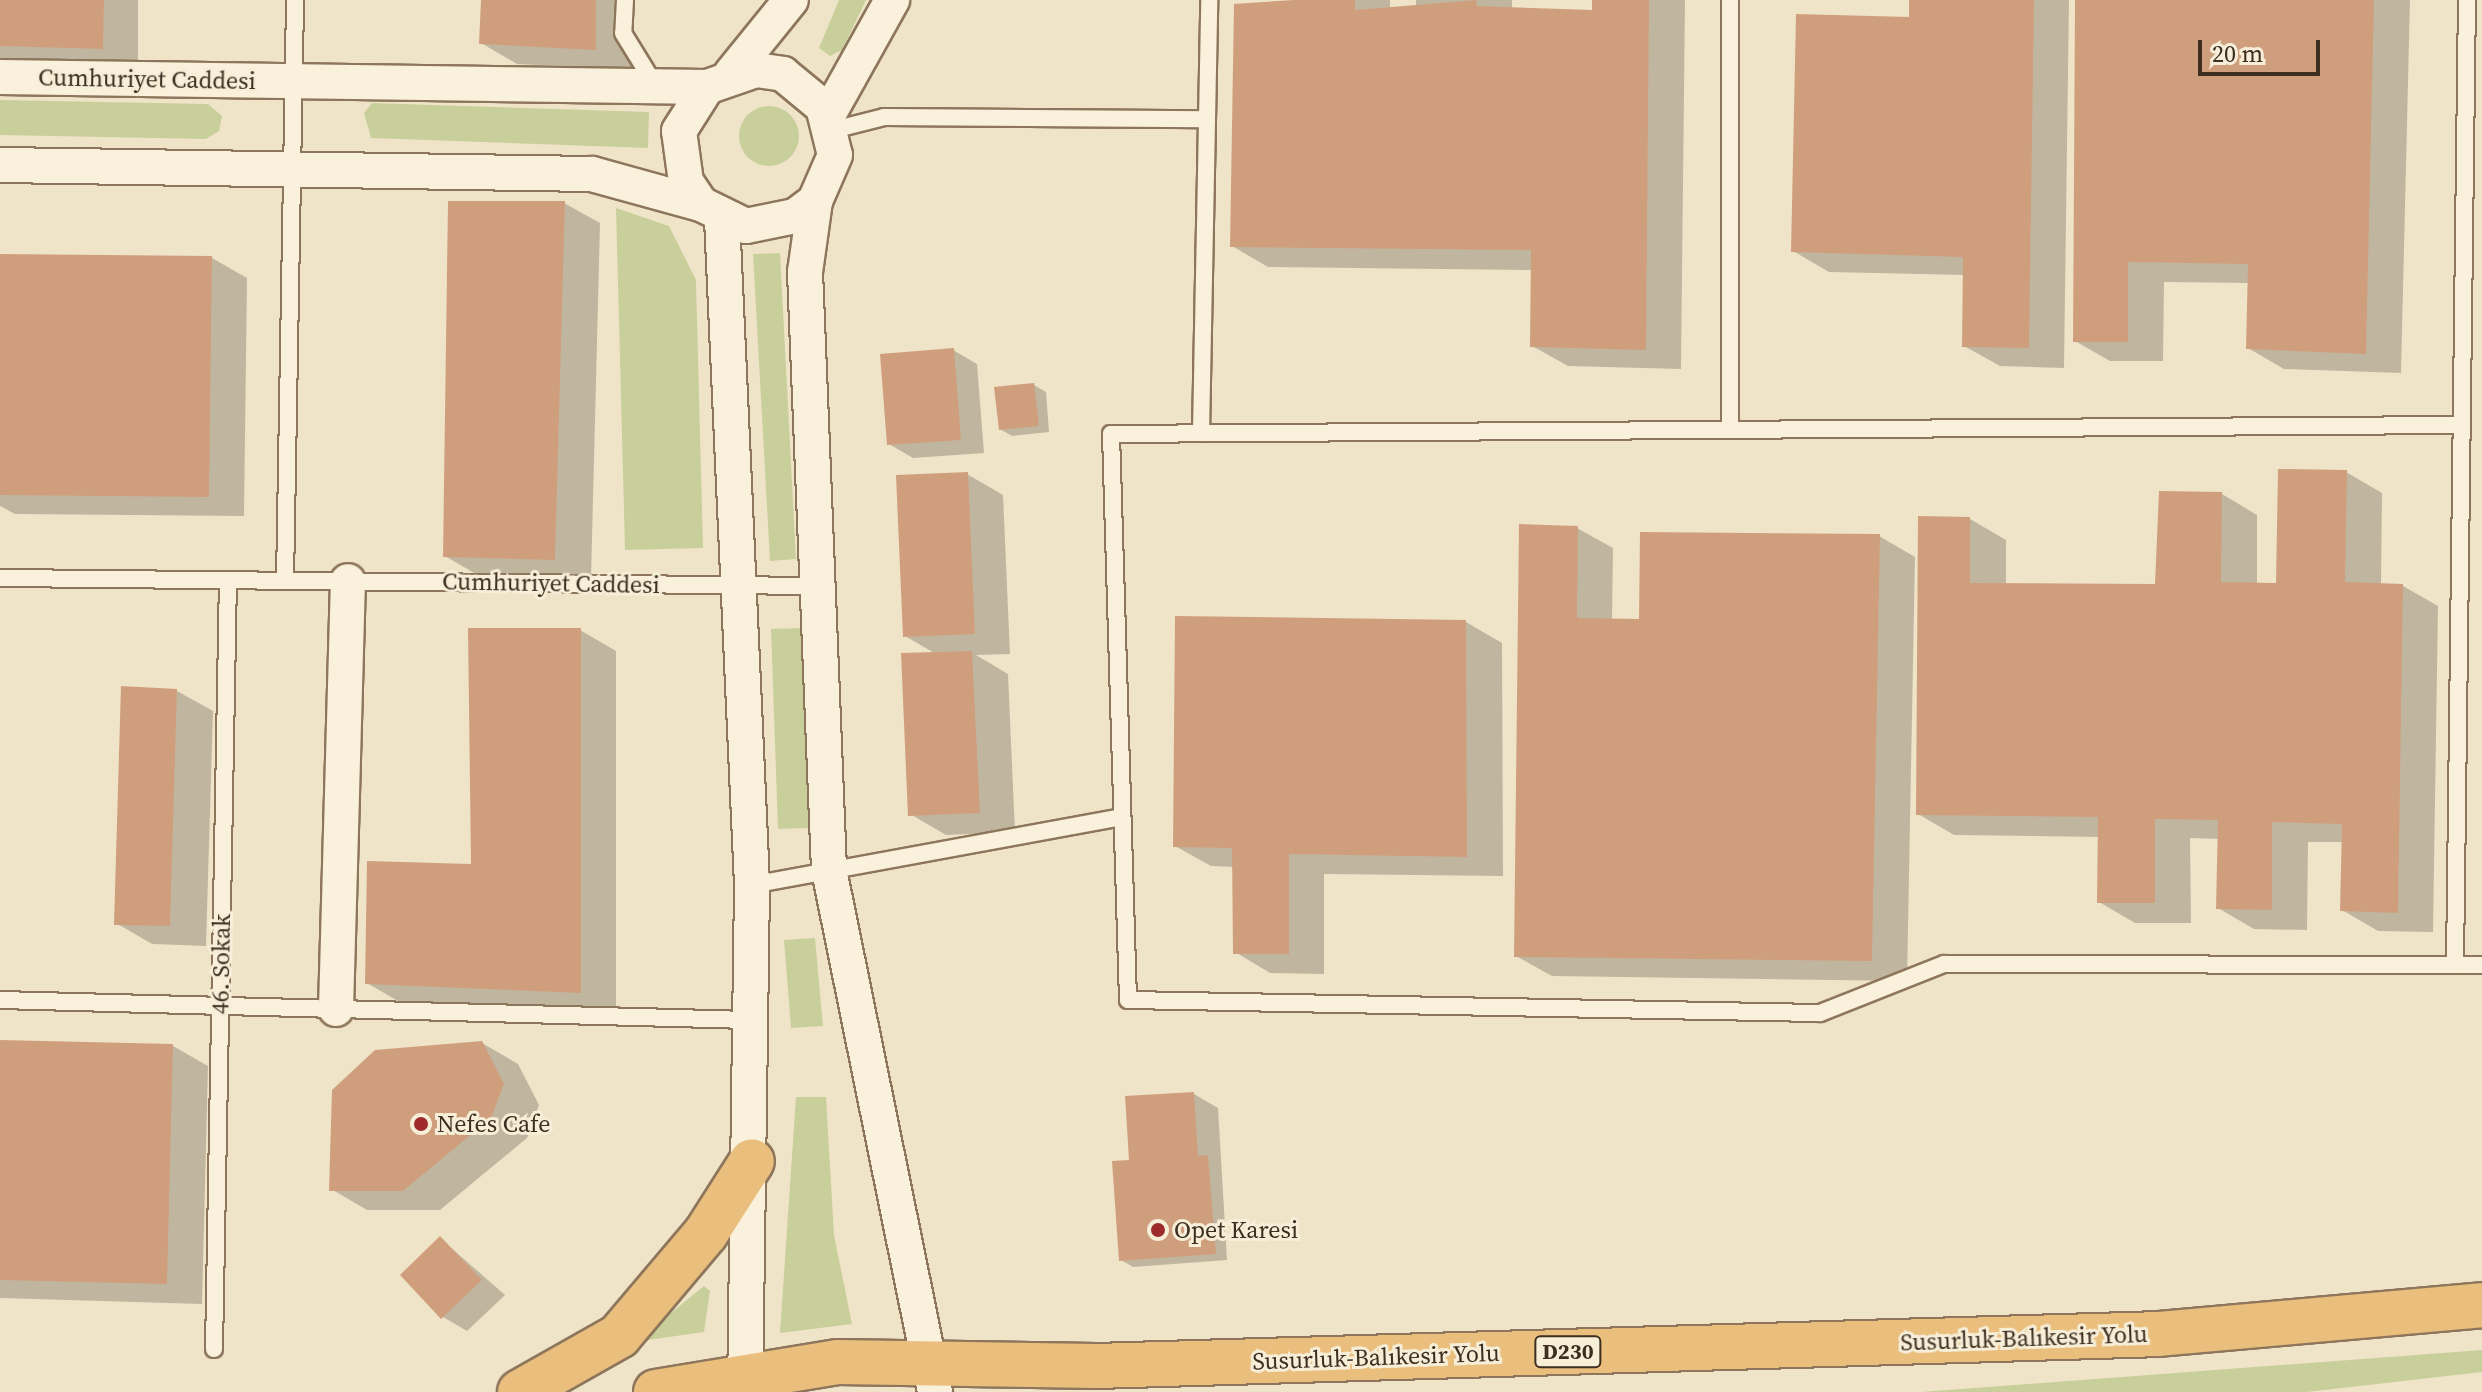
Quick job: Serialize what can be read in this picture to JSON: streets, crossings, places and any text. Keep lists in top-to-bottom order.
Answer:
{
  "streets": {
    "highway": ["Susurluk-Balıkesir Yolu", "D230"],
    "street": ["Cumhuriyet Caddesi"],
    "lane": ["46. Sokak"]
  },
  "crossings": [
    ["Cumhuriyet Caddesi", "46. Sokak"]
  ],
  "places": ["Nefes Cafe", "Opet Karesi"],
  "scale_bar": "20 m"
}
